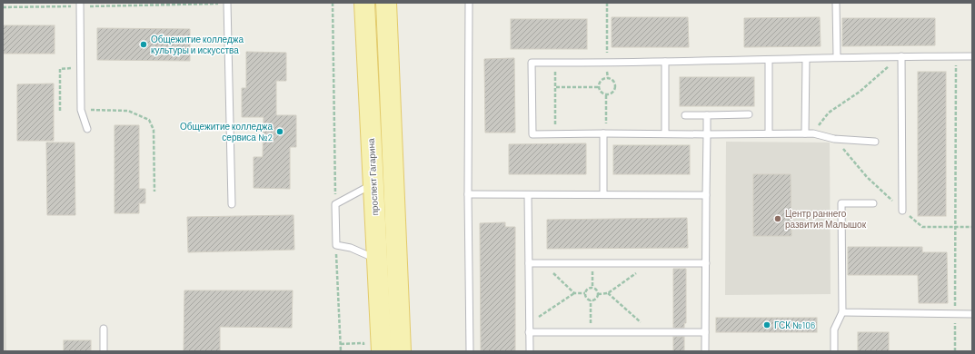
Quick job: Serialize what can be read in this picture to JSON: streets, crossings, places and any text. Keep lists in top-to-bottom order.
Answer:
{
  "streets": {
    "main road": ["проспект Гагарина"]
  },
  "places": [
    "Общежитие колледжа культуры и искусства",
    "Общежитие колледжа сервиса №2",
    "Центр раннего развития Малышок",
    "ГСК №106"
  ]
}
